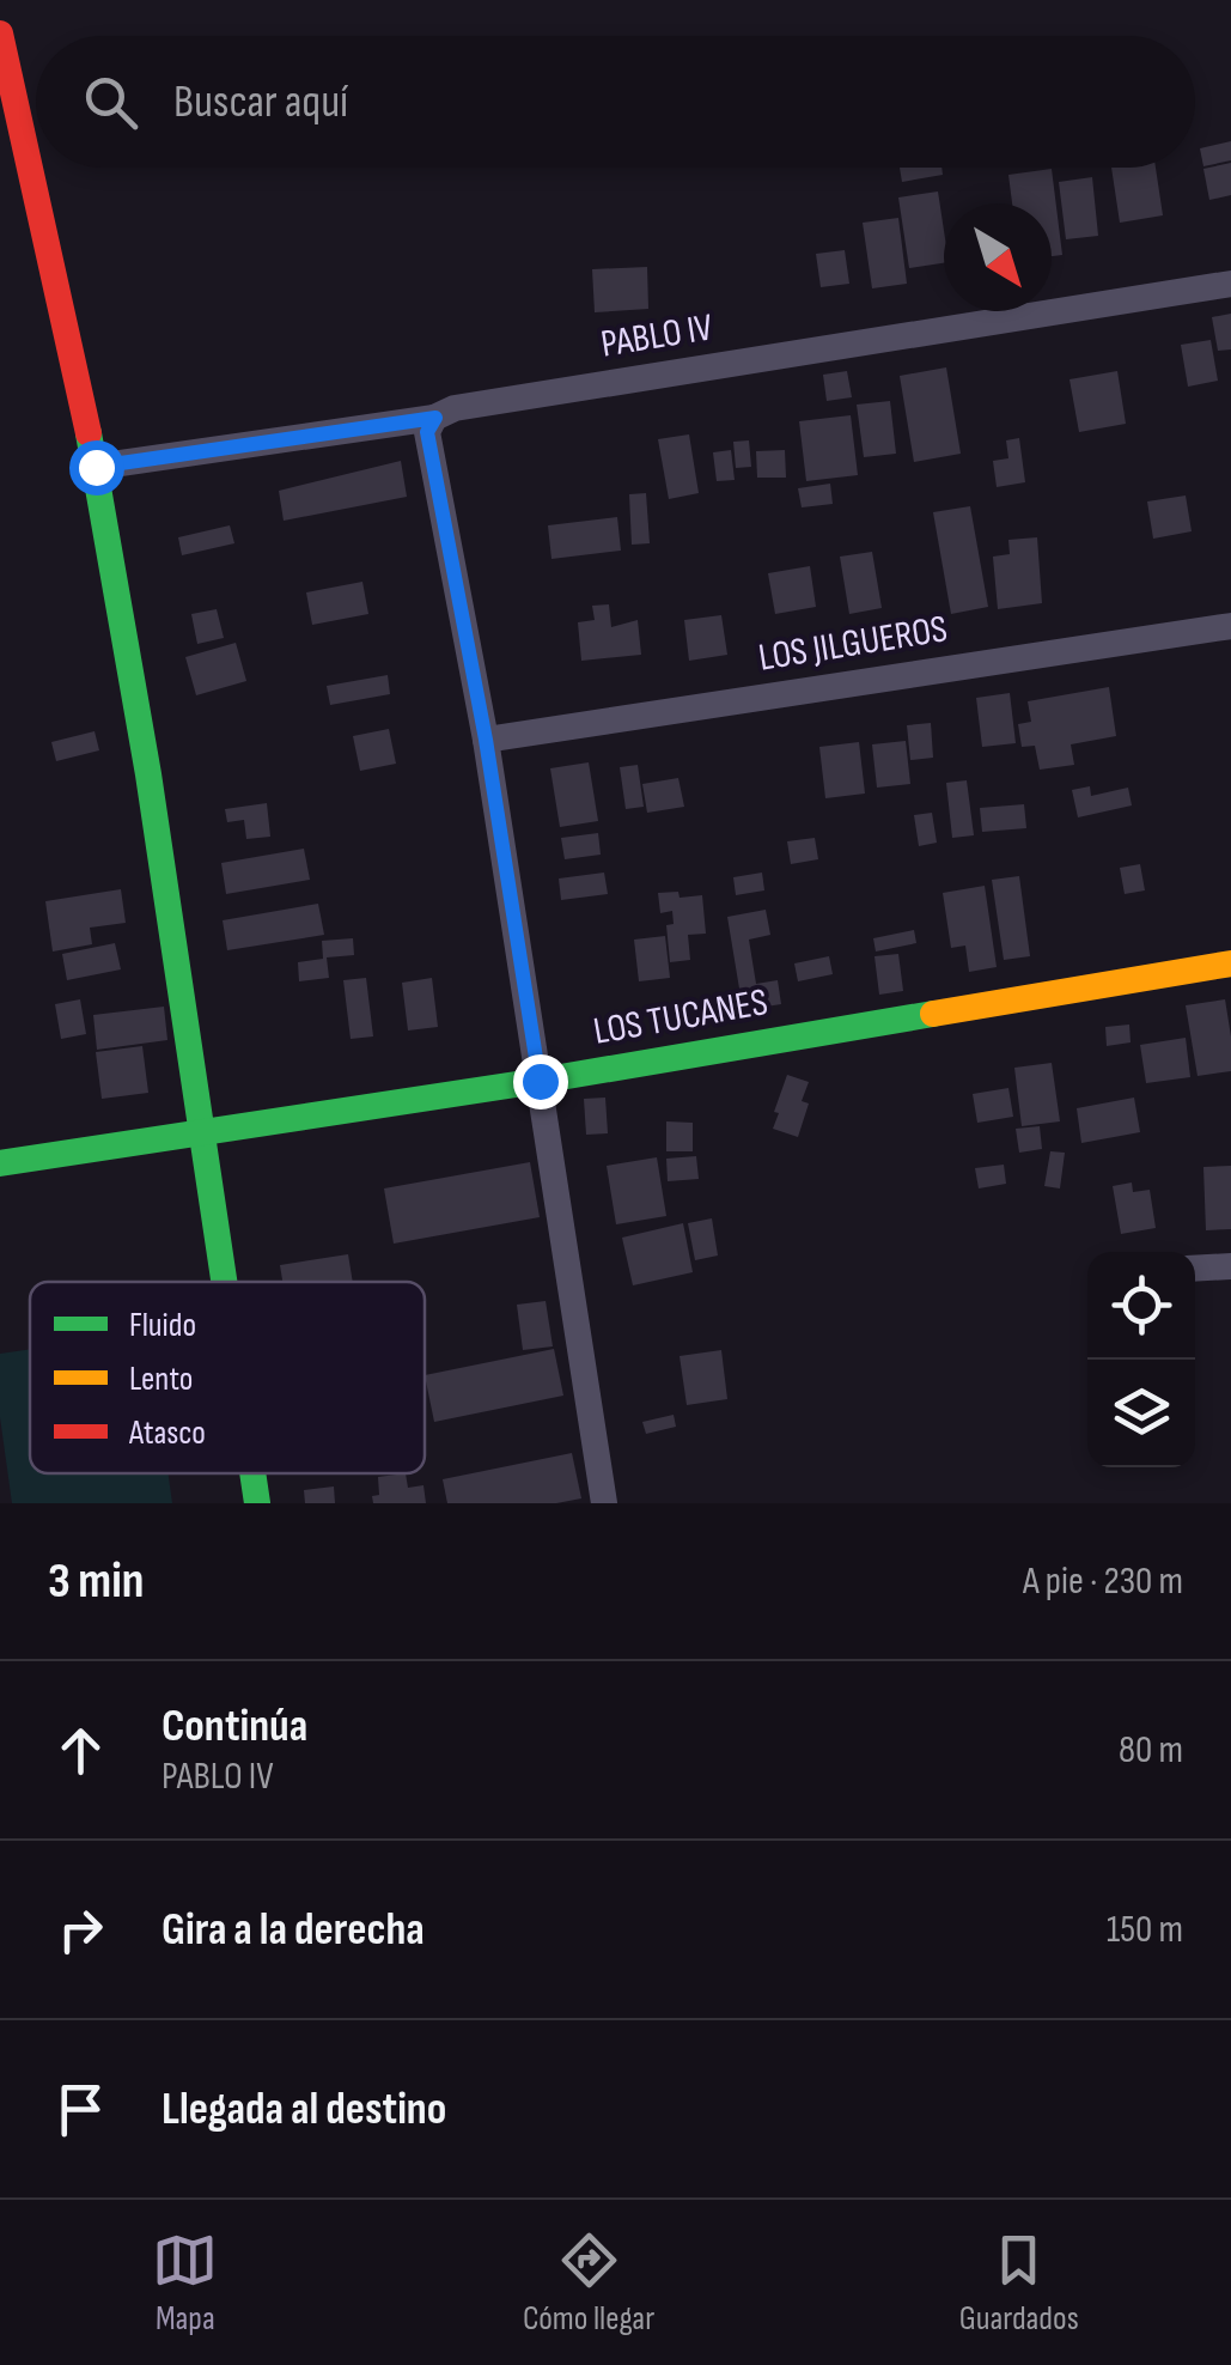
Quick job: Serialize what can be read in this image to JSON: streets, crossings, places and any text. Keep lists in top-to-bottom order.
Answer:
{
  "streets": {
    "street": ["PABLO IV", "LOS JILGUEROS", "LOS TUCANES"]
  },
  "legend": ["Fluido", "Lento", "Atasco"],
  "north": "bottom right",
  "page": {
    "search": "Buscar aquí",
    "heading": ["3 min", "A pie · 230 m"],
    "list": [
      ["Continúa", "PABLO IV", "80 m"],
      ["Gira a la derecha", "150 m"],
      "Llegada al destino"
    ],
    "nav": ["Mapa", "Cómo llegar", "Guardados"]
  }
}
